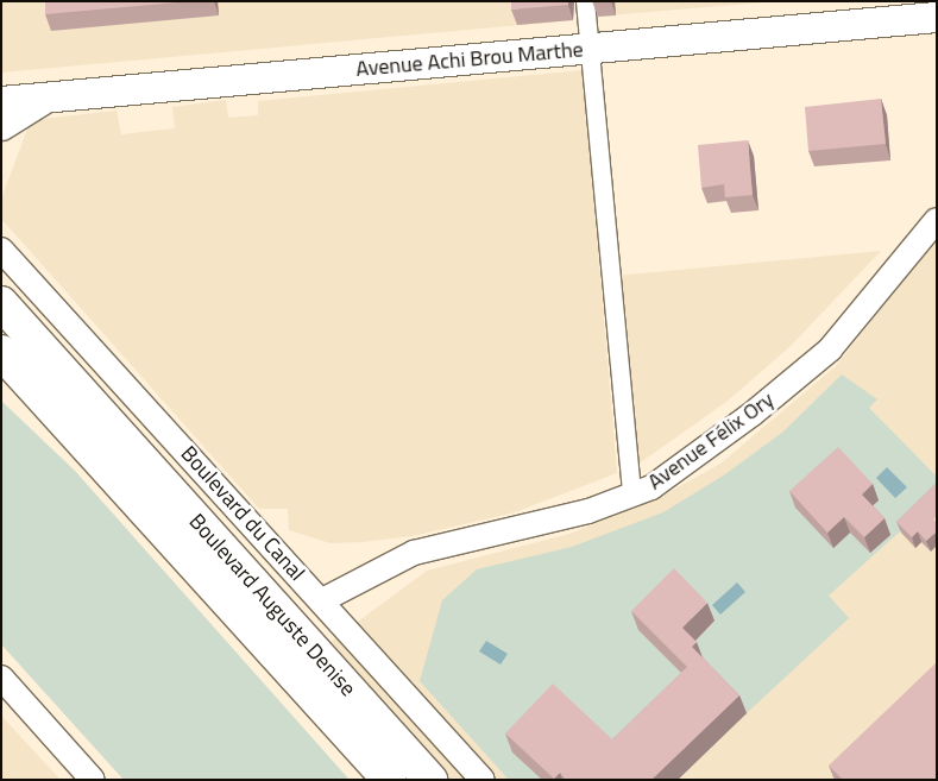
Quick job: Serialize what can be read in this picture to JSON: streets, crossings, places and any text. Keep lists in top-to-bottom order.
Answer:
{
  "streets": {
    "main road": ["Boulevard Auguste Denise"],
    "street": ["Avenue Achi Brou Marthe", "Avenue Félix Ory", "Boulevard du Canal"]
  },
  "crossings": [
    ["Avenue Félix Ory", "Boulevard du Canal"]
  ]
}
